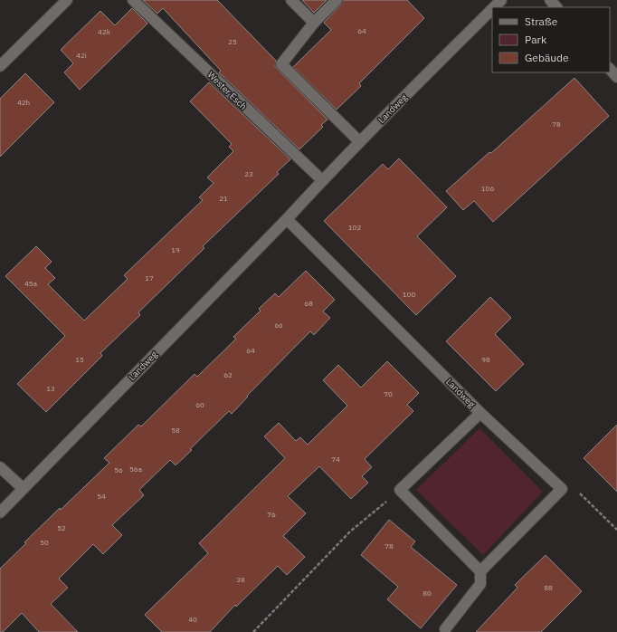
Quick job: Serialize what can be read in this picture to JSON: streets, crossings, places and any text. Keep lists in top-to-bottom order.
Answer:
{
  "streets": {
    "street": ["Wester Esch", "Landweg"]
  },
  "crossings": [
    ["Wester Esch", "Landweg"]
  ],
  "house_numbers": [
    "64",
    "42k",
    "25",
    "42i",
    "42h",
    "78",
    "23",
    "106",
    "21",
    "102",
    "19",
    "17",
    "45a",
    "100",
    "68",
    "66",
    "64",
    "15",
    "98",
    "62",
    "13",
    "70",
    "60",
    "58",
    "74",
    "56a",
    "56",
    "54",
    "76",
    "52",
    "50",
    "78",
    "38",
    "88",
    "80",
    "40"
  ],
  "legend": ["Straße", "Park", "Gebäude"]
}
